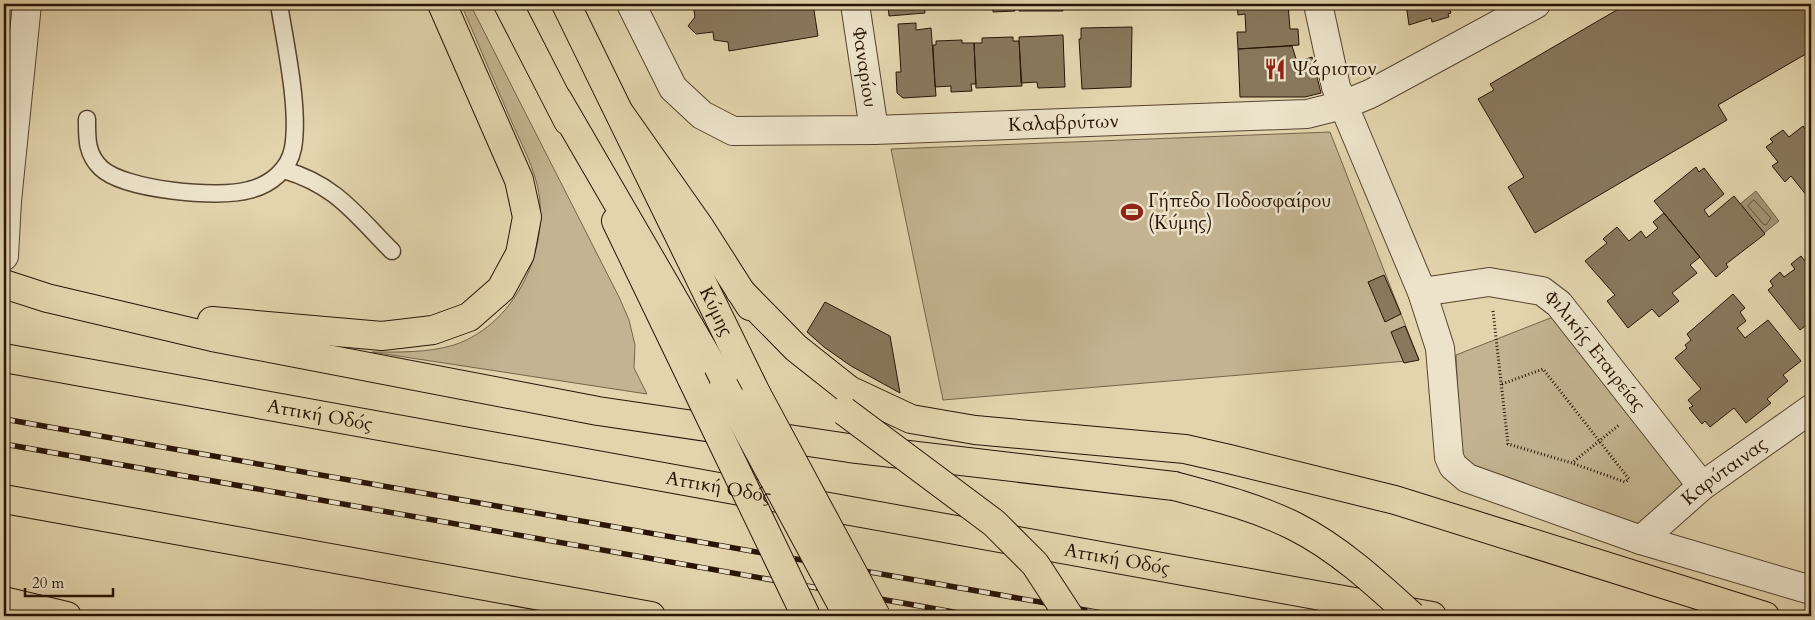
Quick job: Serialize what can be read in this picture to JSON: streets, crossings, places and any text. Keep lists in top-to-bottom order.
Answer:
{
  "streets": {
    "main road": ["Κύμης", "Αττική Οδός"],
    "street": [
      "Φαναρίου",
      "Καλαβρύτων",
      "Φιλικής Εταιρείας",
      "Καρύταινας"
    ]
  },
  "crossings": [
    ["Φαναρίου", "Καλαβρύτων"],
    ["Φιλικής Εταιρείας", "Καρύταινας"]
  ],
  "places": {
    "restaurant": ["Ψάριστον"],
    "sports": ["Γήπεδο Ποδοσφαίρου (Κύμης)"]
  },
  "scale_bar": "20 m"
}
